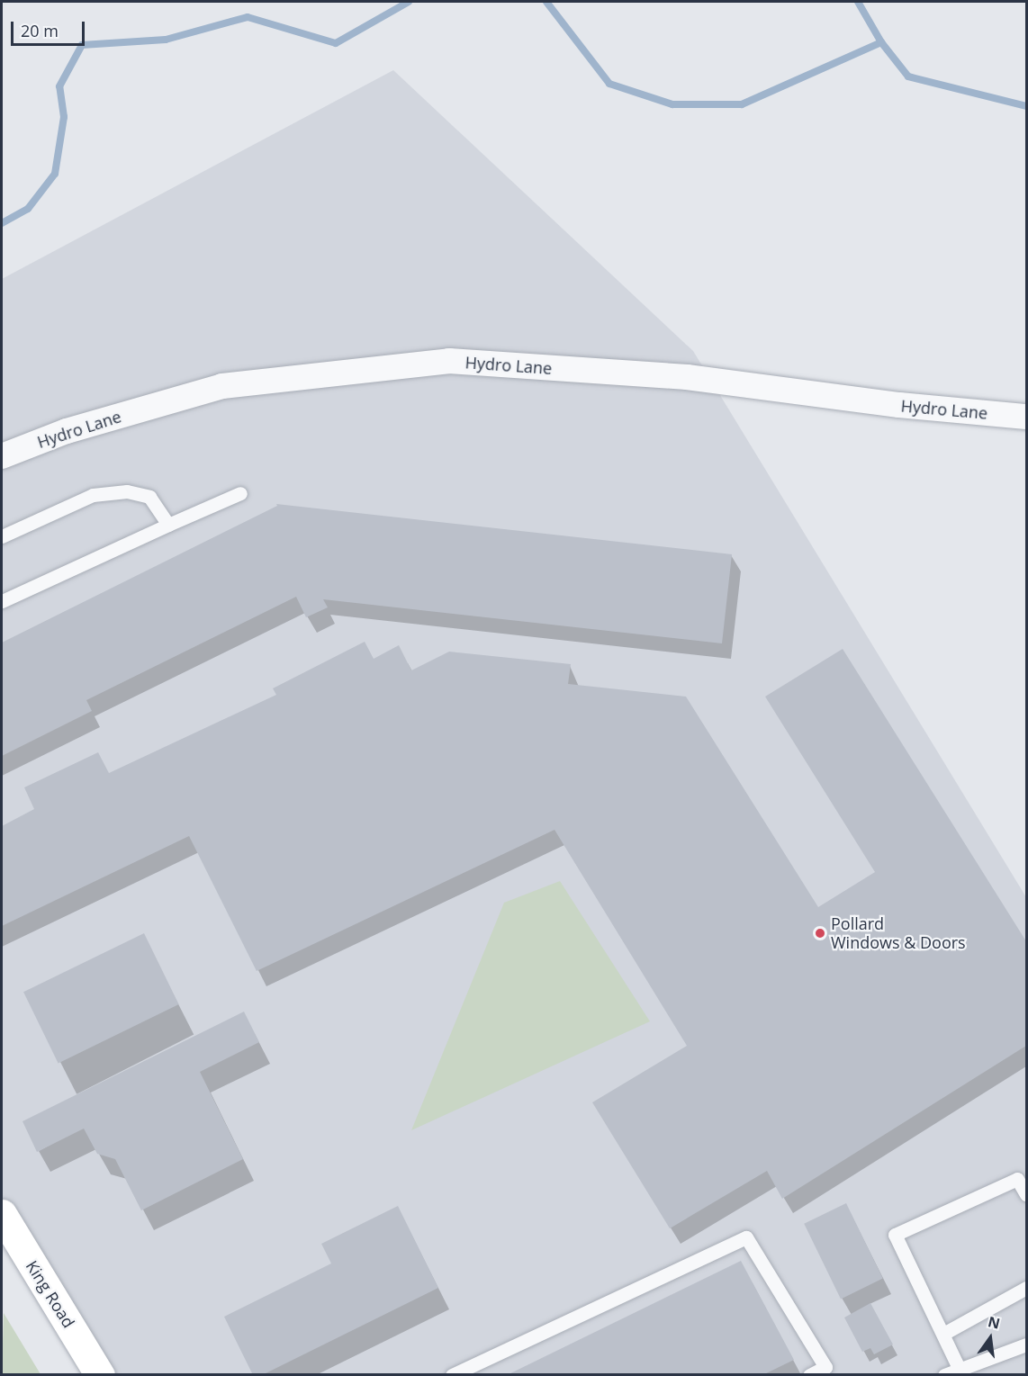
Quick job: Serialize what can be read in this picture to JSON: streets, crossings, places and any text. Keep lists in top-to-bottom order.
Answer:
{
  "streets": {
    "street": ["Hydro Lane", "King Road"]
  },
  "places": ["Pollard Windows & Doors"],
  "scale_bar": "20 m",
  "north": "top"
}
